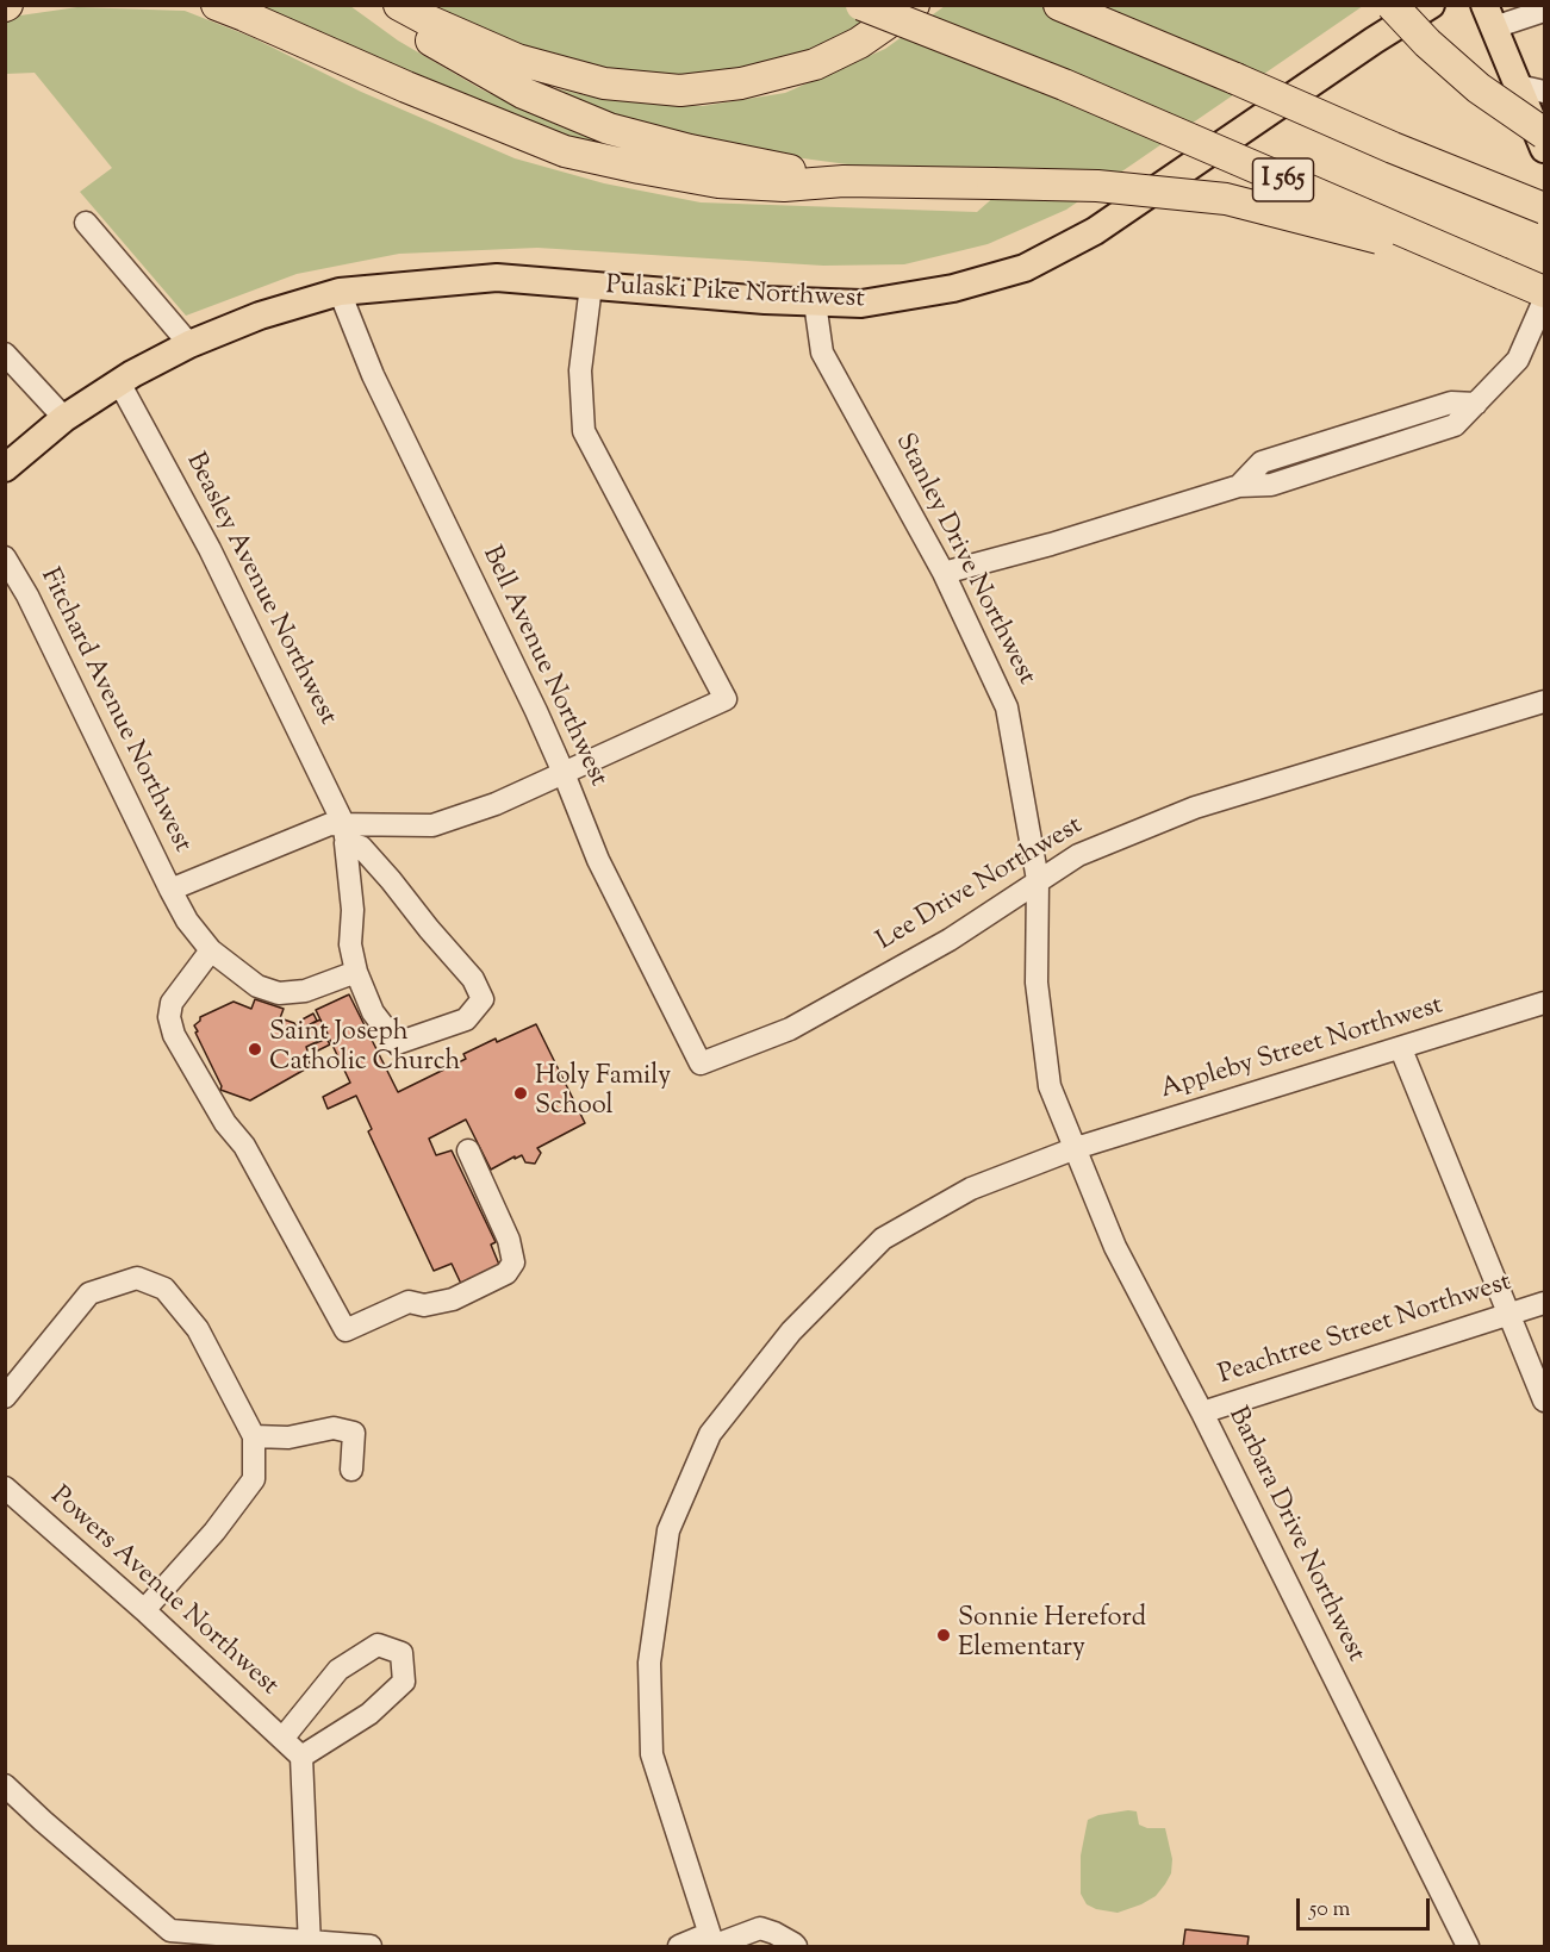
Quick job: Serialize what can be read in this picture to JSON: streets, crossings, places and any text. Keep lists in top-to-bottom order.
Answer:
{
  "streets": {
    "highway": ["I 565"],
    "main road": ["Pulaski Pike Northwest"],
    "street": [
      "Stanley Drive Northwest",
      "Beasley Avenue Northwest",
      "Bell Avenue Northwest",
      "Fitchard Avenue Northwest",
      "Lee Drive Northwest",
      "Appleby Street Northwest",
      "Peachtree Street Northwest",
      "Barbara Drive Northwest",
      "Powers Avenue Northwest"
    ]
  },
  "crossings": [
    ["Pulaski Pike Northwest", "Stanley Drive Northwest"],
    ["Pulaski Pike Northwest", "Beasley Avenue Northwest"],
    ["Pulaski Pike Northwest", "Bell Avenue Northwest"],
    ["Stanley Drive Northwest", "Lee Drive Northwest"],
    ["Stanley Drive Northwest", "Appleby Street Northwest"],
    ["Stanley Drive Northwest", "Barbara Drive Northwest"],
    ["Bell Avenue Northwest", "Lee Drive Northwest"],
    ["Appleby Street Northwest", "Barbara Drive Northwest"],
    ["Peachtree Street Northwest", "Barbara Drive Northwest"]
  ],
  "places": ["Saint Joseph Catholic Church", "Holy Family School", "Sonnie Hereford Elementary"],
  "scale_bar": "50 m"
}
